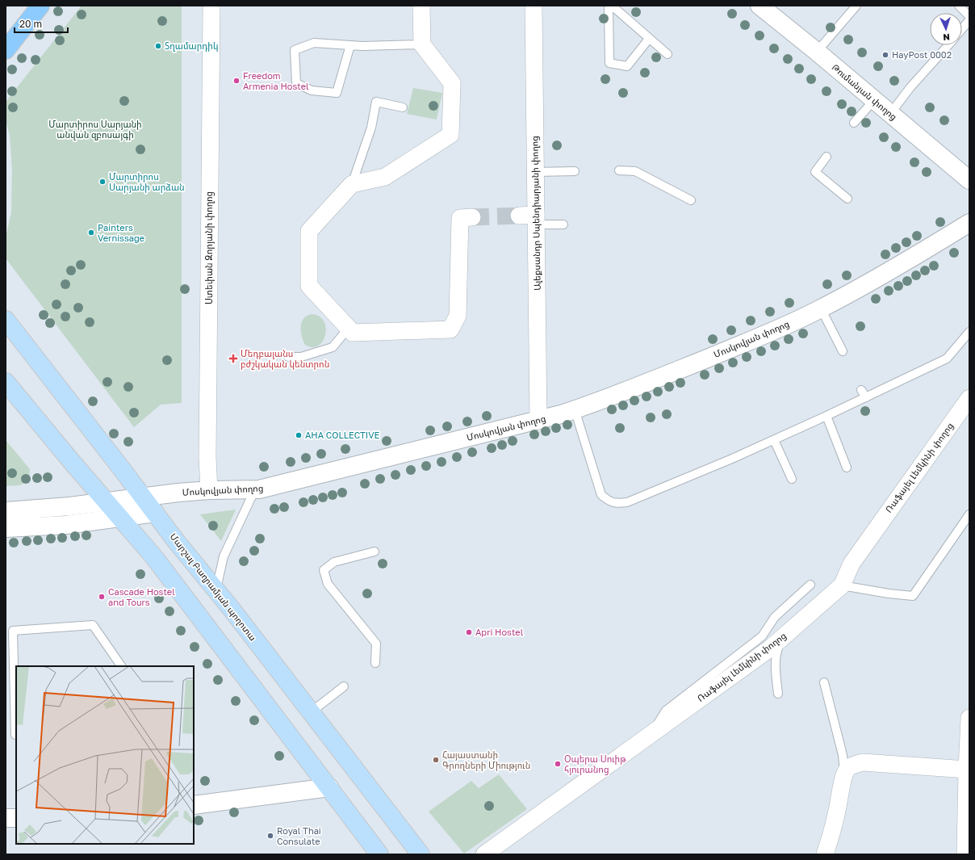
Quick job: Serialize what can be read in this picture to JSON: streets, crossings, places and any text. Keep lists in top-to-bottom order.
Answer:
{
  "streets": {
    "main road": ["Թումանյան փողոց", "Մոսկովյան փողոց", "Մարշալ Բաղրամյան պողոտա"],
    "street": ["Ալեքսանդր Սպենդիարյանի փողոց", "Ստեփան Զորյանի փողոց", "Ռաֆայել Լեմկինի փողոց"]
  },
  "crossings": [
    ["Ալեքսանդր Սպենդիարյանի փողոց", "Մոսկովյան փողոց"],
    ["Ստեփան Զորյանի փողոց", "Մոսկովյան փողոց"],
    ["Մոսկովյան փողոց", "Մարշալ Բաղրամյան պողոտա"]
  ],
  "parks": ["Մարտիրոս Սարյանի անվան զբոսայգի"],
  "places": {
    "other": [
      "Տղամարդիկ",
      "HayPost 0002",
      "Freedom Armenia Hostel",
      "Մարտիրոս Սարյանի արձան",
      "Painters Vernissage",
      "AHA COLLECTIVE",
      "Cascade Hostel and Tours",
      "Apri Hostel",
      "Հայաստանի Գրողների Միություն",
      "Օպերա Սուիթ հյուրանոց",
      "Royal Thai Consulate"
    ],
    "health": ["Մեդբալանս բժշկական կենտրոն"]
  },
  "scale_bar": "20 m",
  "north": "bottom"
}
